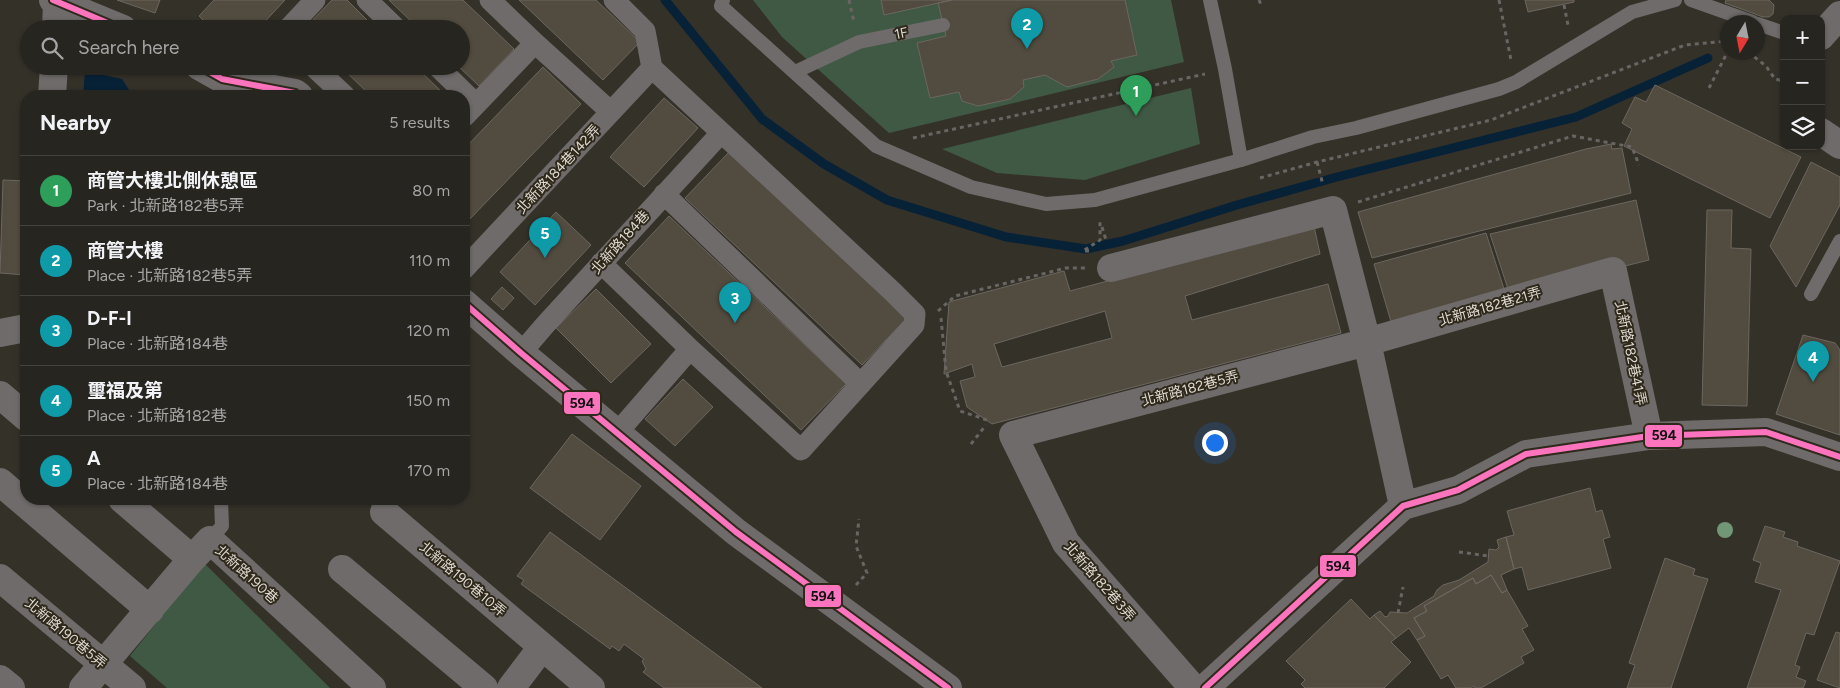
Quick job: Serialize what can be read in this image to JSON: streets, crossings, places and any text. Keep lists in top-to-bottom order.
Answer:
{
  "streets": {
    "street": [
      "北新路184巷142弄",
      "北新路184巷",
      "北新路182巷21弄",
      "北新路182巷41弄",
      "北新路182巷5弄",
      "北新路190巷",
      "北新路190巷10弄",
      "北新路182巷3弄",
      "北新路190巷5弄"
    ],
    "lane": ["1F"]
  },
  "crossings": [
    ["北新路182巷21弄", "北新路182巷41弄"],
    ["北新路182巷21弄", "北新路182巷5弄"],
    ["北新路182巷5弄", "北新路182巷3弄"]
  ],
  "lines": ["transit line 594"],
  "north": "bottom",
  "page": {
    "pins": [
      "2",
      "1",
      "5",
      "3",
      "4"
    ],
    "map_buttons": ["+", "−"],
    "search": "Search here",
    "heading": ["Nearby", "5 results"],
    "list": [
      {
        "mark": "1",
        "name": "商管大樓北側休憩區",
        "note": "Park · 北新路182巷5弄",
        "value": "80 m"
      },
      {
        "mark": "2",
        "name": "商管大樓",
        "note": "Place · 北新路182巷5弄",
        "value": "110 m"
      },
      {
        "mark": "3",
        "name": "D-F-I",
        "note": "Place · 北新路184巷",
        "value": "120 m"
      },
      {
        "mark": "4",
        "name": "璽福及第",
        "note": "Place · 北新路182巷",
        "value": "150 m"
      },
      {
        "mark": "5",
        "name": "A",
        "note": "Place · 北新路184巷",
        "value": "170 m"
      }
    ]
  }
}
